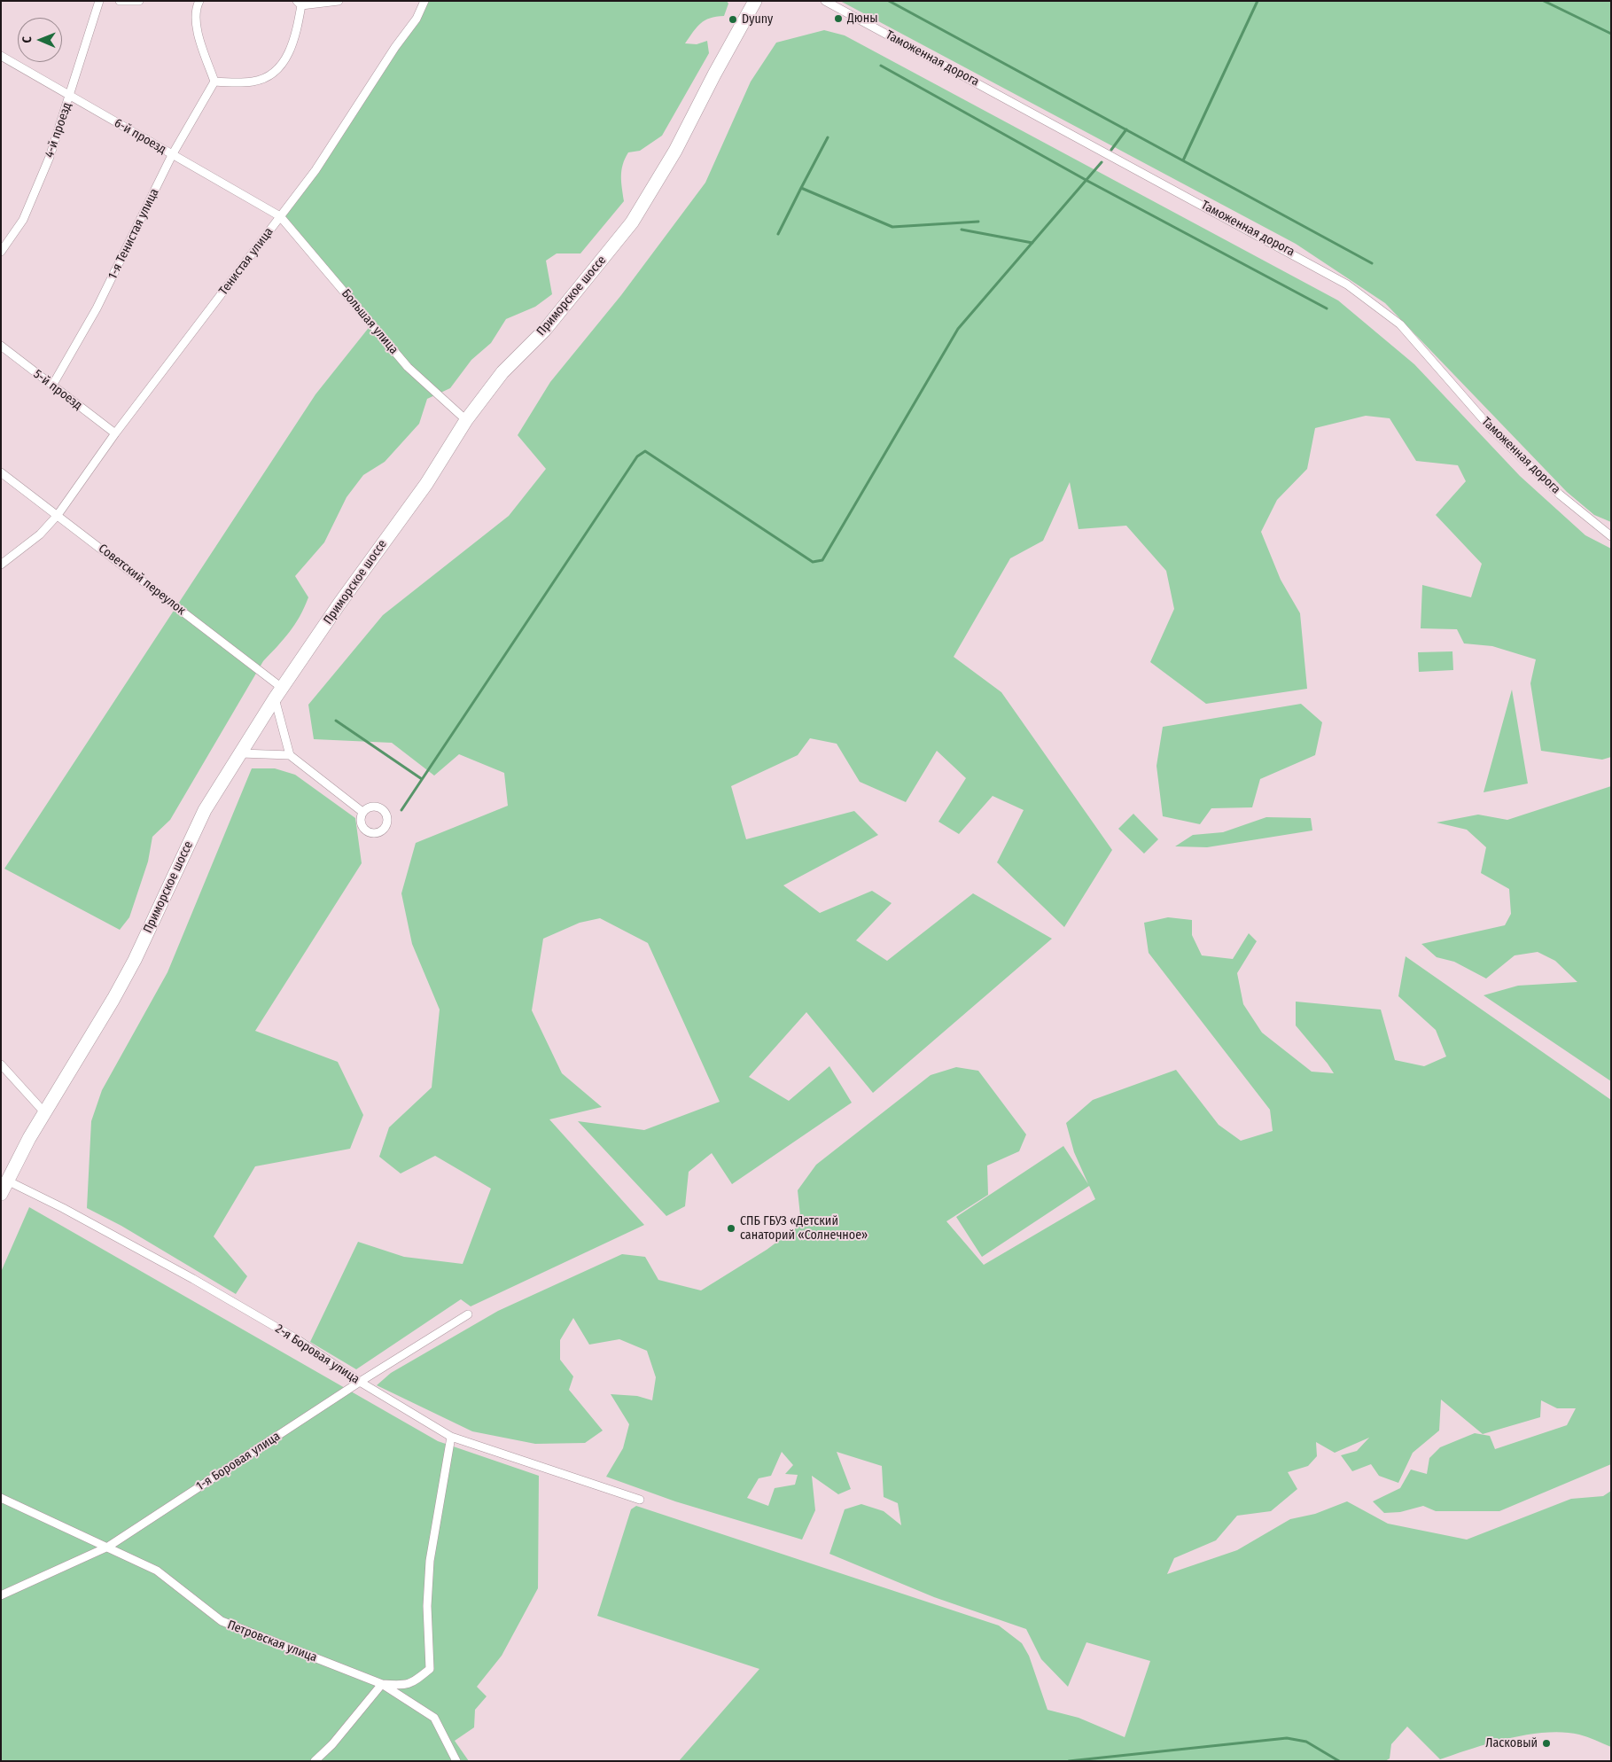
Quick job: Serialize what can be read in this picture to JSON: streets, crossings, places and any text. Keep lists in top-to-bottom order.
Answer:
{
  "streets": {
    "main road": ["Приморское шоссе"],
    "street": [
      "Таможенная дорога",
      "4-й проезд",
      "6-й проезд",
      "1-я Тенистая улица",
      "Тенистая улица",
      "Большая улица",
      "5-й проезд",
      "Советский переулок",
      "2-я Боровая улица",
      "1-я Боровая улица",
      "Петровская улица"
    ]
  },
  "crossings": [
    ["4-й проезд", "6-й проезд"],
    ["6-й проезд", "1-я Тенистая улица"],
    ["6-й проезд", "Тенистая улица"],
    ["6-й проезд", "Большая улица"],
    ["1-я Тенистая улица", "5-й проезд"],
    ["Тенистая улица", "Большая улица"],
    ["Тенистая улица", "5-й проезд"],
    ["Тенистая улица", "Советский переулок"],
    ["Приморское шоссе", "Большая улица"],
    ["Приморское шоссе", "Советский переулок"],
    ["Приморское шоссе", "2-я Боровая улица"],
    ["2-я Боровая улица", "1-я Боровая улица"],
    ["1-я Боровая улица", "Петровская улица"]
  ],
  "places": [
    "Дюны",
    "Dyuny",
    "СПБ ГБУЗ «Детский санаторий «Солнечное»",
    "Ласковый"
  ],
  "north": "left"
}
